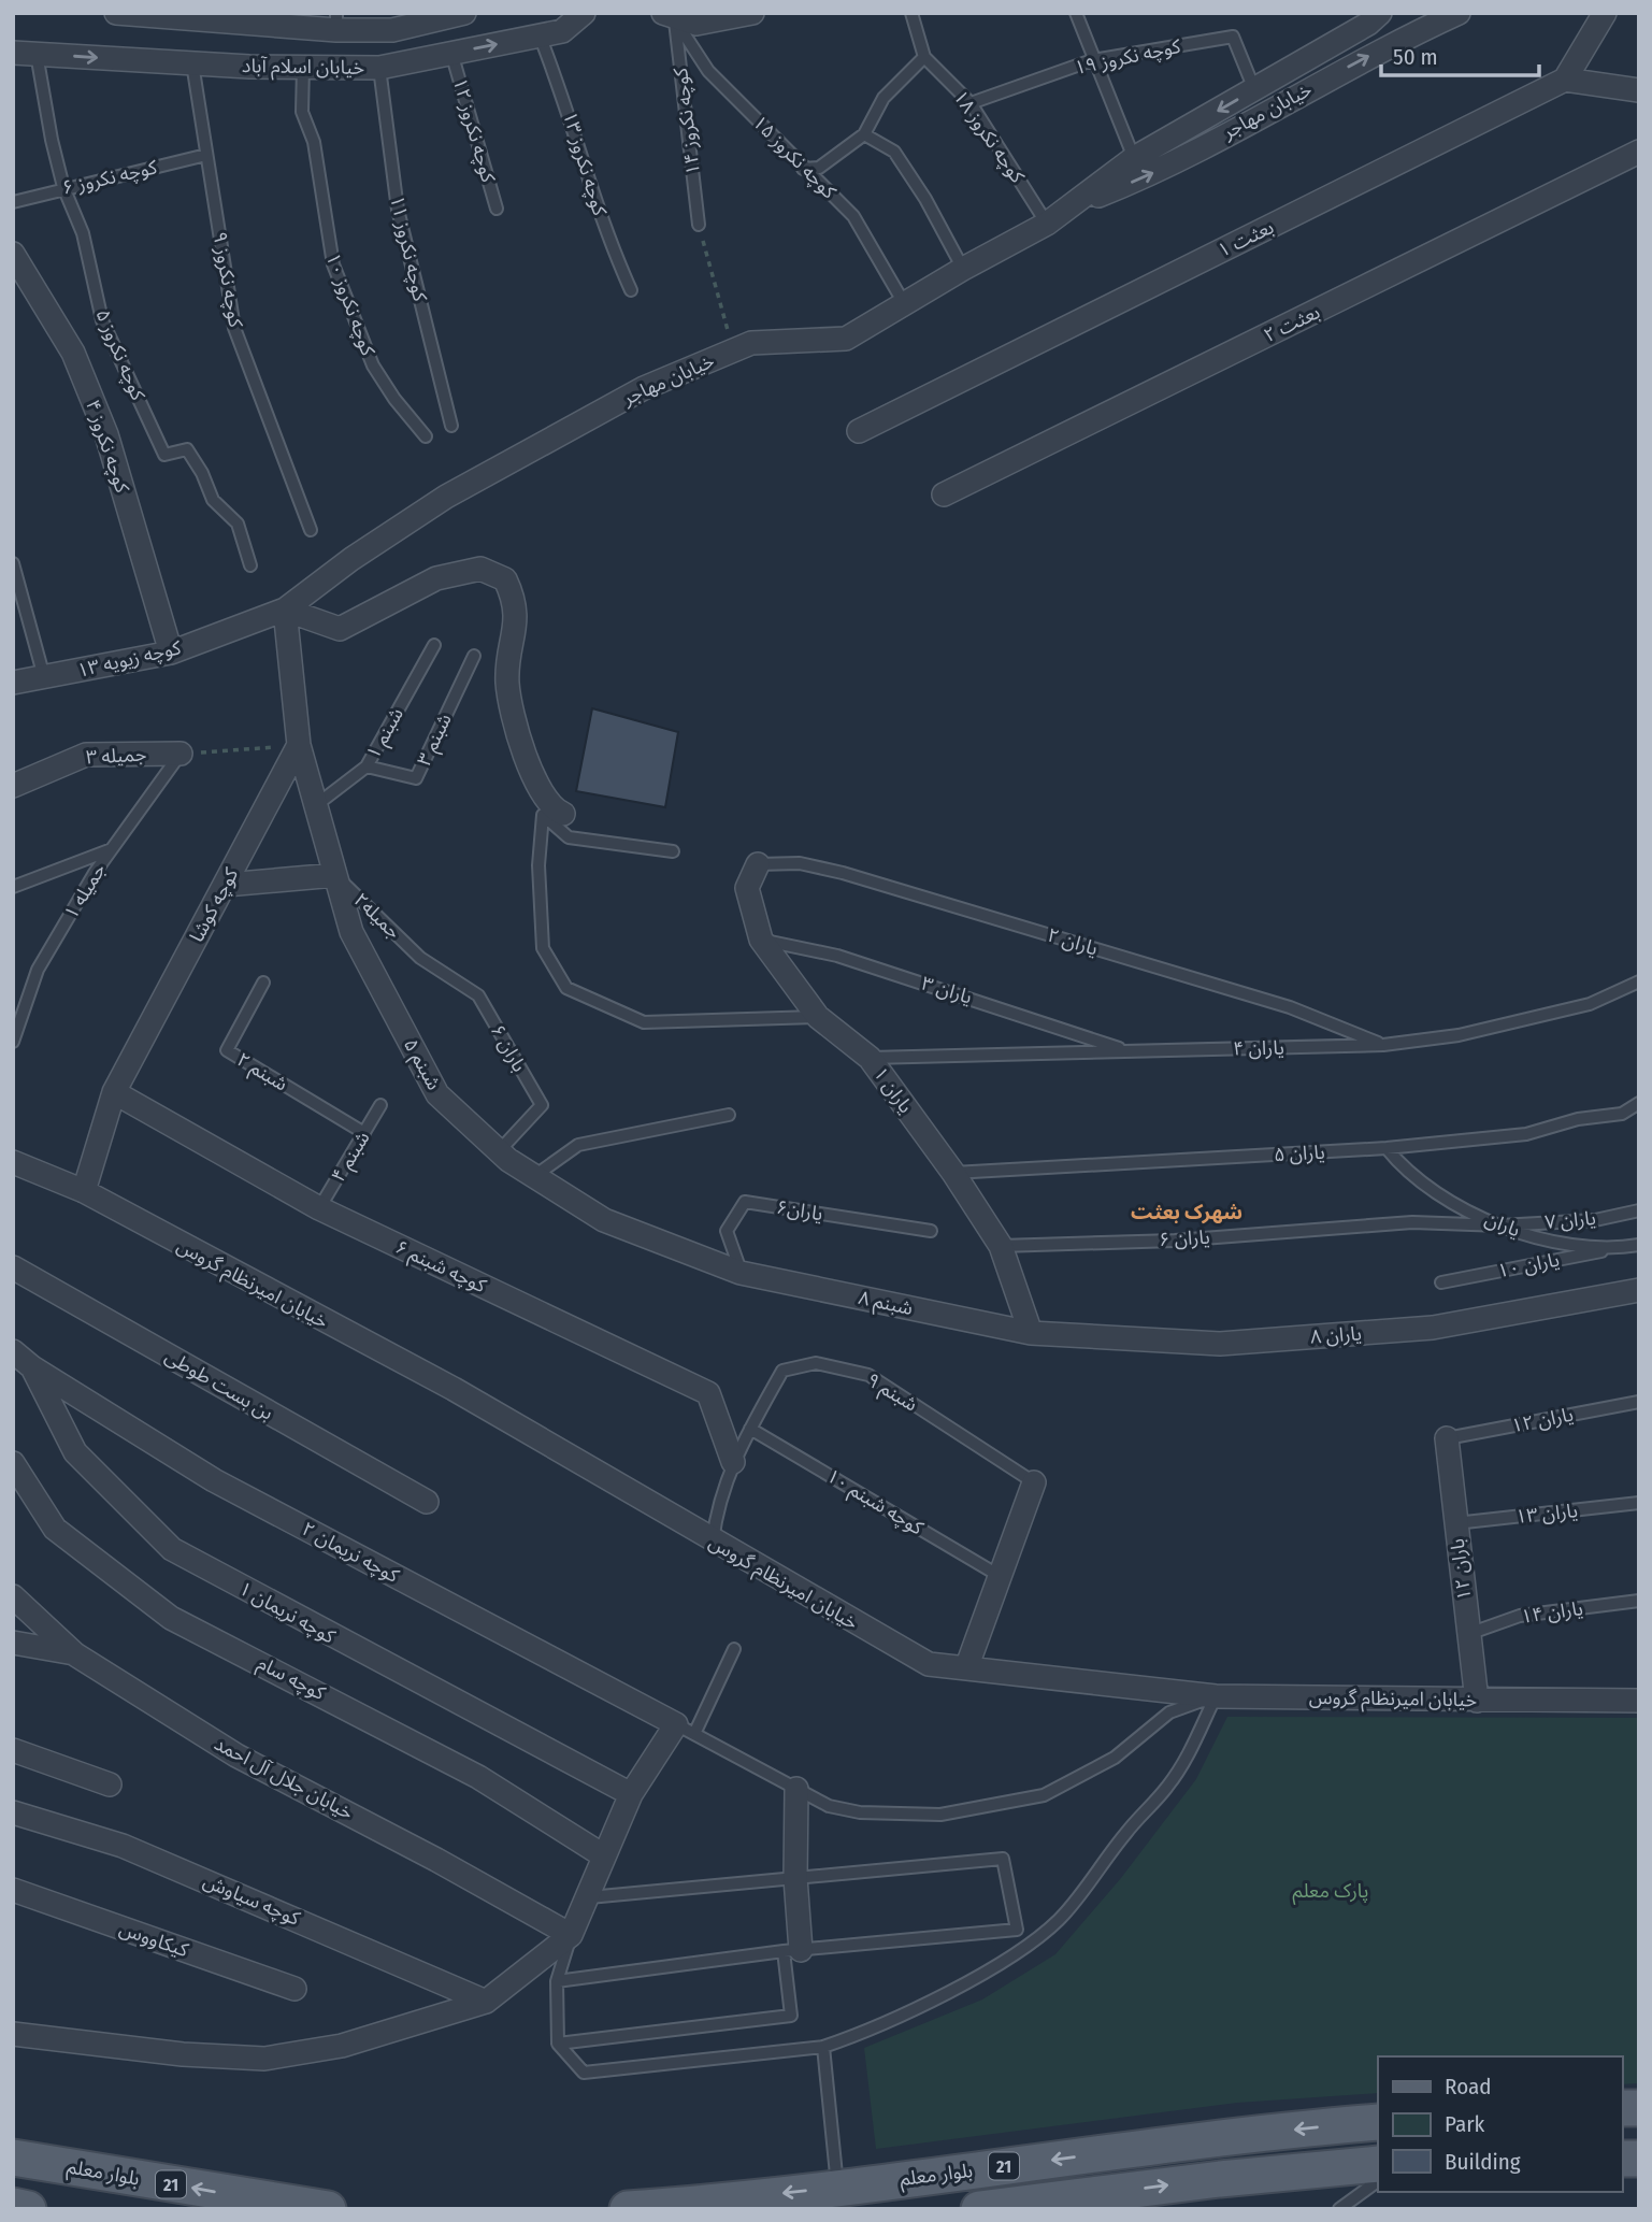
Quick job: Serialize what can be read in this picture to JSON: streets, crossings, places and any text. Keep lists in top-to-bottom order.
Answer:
{
  "streets": {
    "main road": ["21", "بلوار معلم"],
    "street": [
      "خیابان اسلام آباد",
      "خیابان مهاجر",
      "بعثت ۱",
      "بعثت ۲",
      "کوچه نکروز ۴",
      "کوچه زیویه ۱۳",
      "جمیله ۳",
      "کوچه کوشا",
      "شبنم ۵",
      "یاران ۱",
      "کوچه شبنم ۶",
      "خیابان امیرنظام گروس",
      "شبنم ۸",
      "یاران ۸",
      "بن بست طوطی",
      "کوچه نریمان ۲",
      "باران ۱۲",
      "کوچه نریمان ۱",
      "کوچه سام",
      "خیابان جلال آل احمد",
      "کوچه سیاوش",
      "کیکاووس"
    ],
    "lane": [
      "کوچه نکروز ۱۹",
      "کوچه نکروز ۱۴",
      "کوچه نکروز ۱۲",
      "کوچه نکروز ۱۸",
      "کوچه نکروز ۱۵",
      "کوچه نکروز ۱۳",
      "کوچه نکروز ۶",
      "کوچه نکروز ۱۱",
      "کوچه نکروز ۹",
      "کوچه نکروز ۱۰",
      "کوچه نکروز ۵",
      "شبنم ۱",
      "شبنم ۳",
      "جمیله ۱",
      "جمیله۲",
      "یاران ۲",
      "یاران ۳",
      "باران ۶",
      "یاران ۴",
      "شبنم ۲",
      "یاران ۵",
      "شبنم ۴",
      "یاران۶",
      "یاران ۷",
      "یاران",
      "یاران ۶",
      "یاران ۱۰",
      "شبنم ۹",
      "یاران ۱۲",
      "کوچه شبنم ۱۰",
      "یاران ۱۳",
      "یاران ۱۴"
    ]
  },
  "crossings": [
    ["کوچه نکروز ۱۹", "خیابان مهاجر"],
    ["کوچه نکروز ۱۹", "کوچه نکروز ۱۸"],
    ["خیابان اسلام آباد", "کوچه نکروز ۱۲"],
    ["خیابان اسلام آباد", "کوچه نکروز ۱۳"],
    ["خیابان اسلام آباد", "کوچه نکروز ۱۱"],
    ["خیابان اسلام آباد", "کوچه نکروز ۹"],
    ["خیابان اسلام آباد", "کوچه نکروز ۱۰"],
    ["خیابان اسلام آباد", "کوچه نکروز ۵"],
    ["خیابان مهاجر", "کوچه نکروز ۱۸"],
    ["خیابان مهاجر", "کوچه نکروز ۱۵"],
    ["خیابان مهاجر", "کوچه زیویه ۱۳"],
    ["کوچه نکروز ۱۴", "کوچه نکروز ۱۵"],
    ["کوچه نکروز ۶", "کوچه نکروز ۹"],
    ["کوچه نکروز ۶", "کوچه نکروز ۵"],
    ["کوچه نکروز ۴", "کوچه زیویه ۱۳"],
    ["شبنم ۱", "شبنم ۳"],
    ["شبنم ۱", "شبنم ۵"],
    ["جمیله ۳", "جمیله ۱"],
    ["کوچه کوشا", "شبنم ۵"],
    ["کوچه کوشا", "کوچه شبنم ۶"],
    ["کوچه کوشا", "خیابان امیرنظام گروس"],
    ["جمیله۲", "باران ۶"],
    ["جمیله۲", "شبنم ۵"],
    ["یاران ۲", "یاران ۴"],
    ["یاران ۲", "یاران ۱"],
    ["یاران ۳", "یاران ۴"],
    ["یاران ۳", "یاران ۱"],
    ["باران ۶", "شبنم ۵"],
    ["یاران ۴", "یاران ۱"],
    ["شبنم ۵", "یاران۶"],
    ["شبنم ۵", "شبنم ۸"],
    ["شبنم ۲", "شبنم ۴"],
    ["یاران ۱", "یاران ۵"],
    ["یاران ۱", "یاران ۶"],
    ["یاران ۱", "شبنم ۸"],
    ["یاران ۱", "یاران ۸"],
    ["یاران ۵", "یاران"],
    ["شبنم ۴", "کوچه شبنم ۶"],
    ["یاران۶", "شبنم ۸"],
    ["یاران ۷", "یاران"],
    ["یاران ۷", "یاران ۶"],
    ["یاران", "یاران ۱۰"],
    ["کوچه شبنم ۶", "شبنم ۹"],
    ["خیابان امیرنظام گروس", "شبنم ۹"],
    ["خیابان امیرنظام گروس", "باران ۱۲"],
    ["شبنم ۸", "یاران ۸"],
    ["شبنم ۹", "کوچه شبنم ۱۰"],
    ["یاران ۱۲", "باران ۱۲"],
    ["یاران ۱۳", "باران ۱۲"],
    ["کوچه نریمان ۲", "کوچه نریمان ۱"],
    ["باران ۱۲", "یاران ۱۴"]
  ],
  "districts": ["شهرک بعثت"],
  "parks": ["پارک معلم"],
  "legend": ["Road", "Park", "Building"],
  "scale_bar": "50 m"
}
